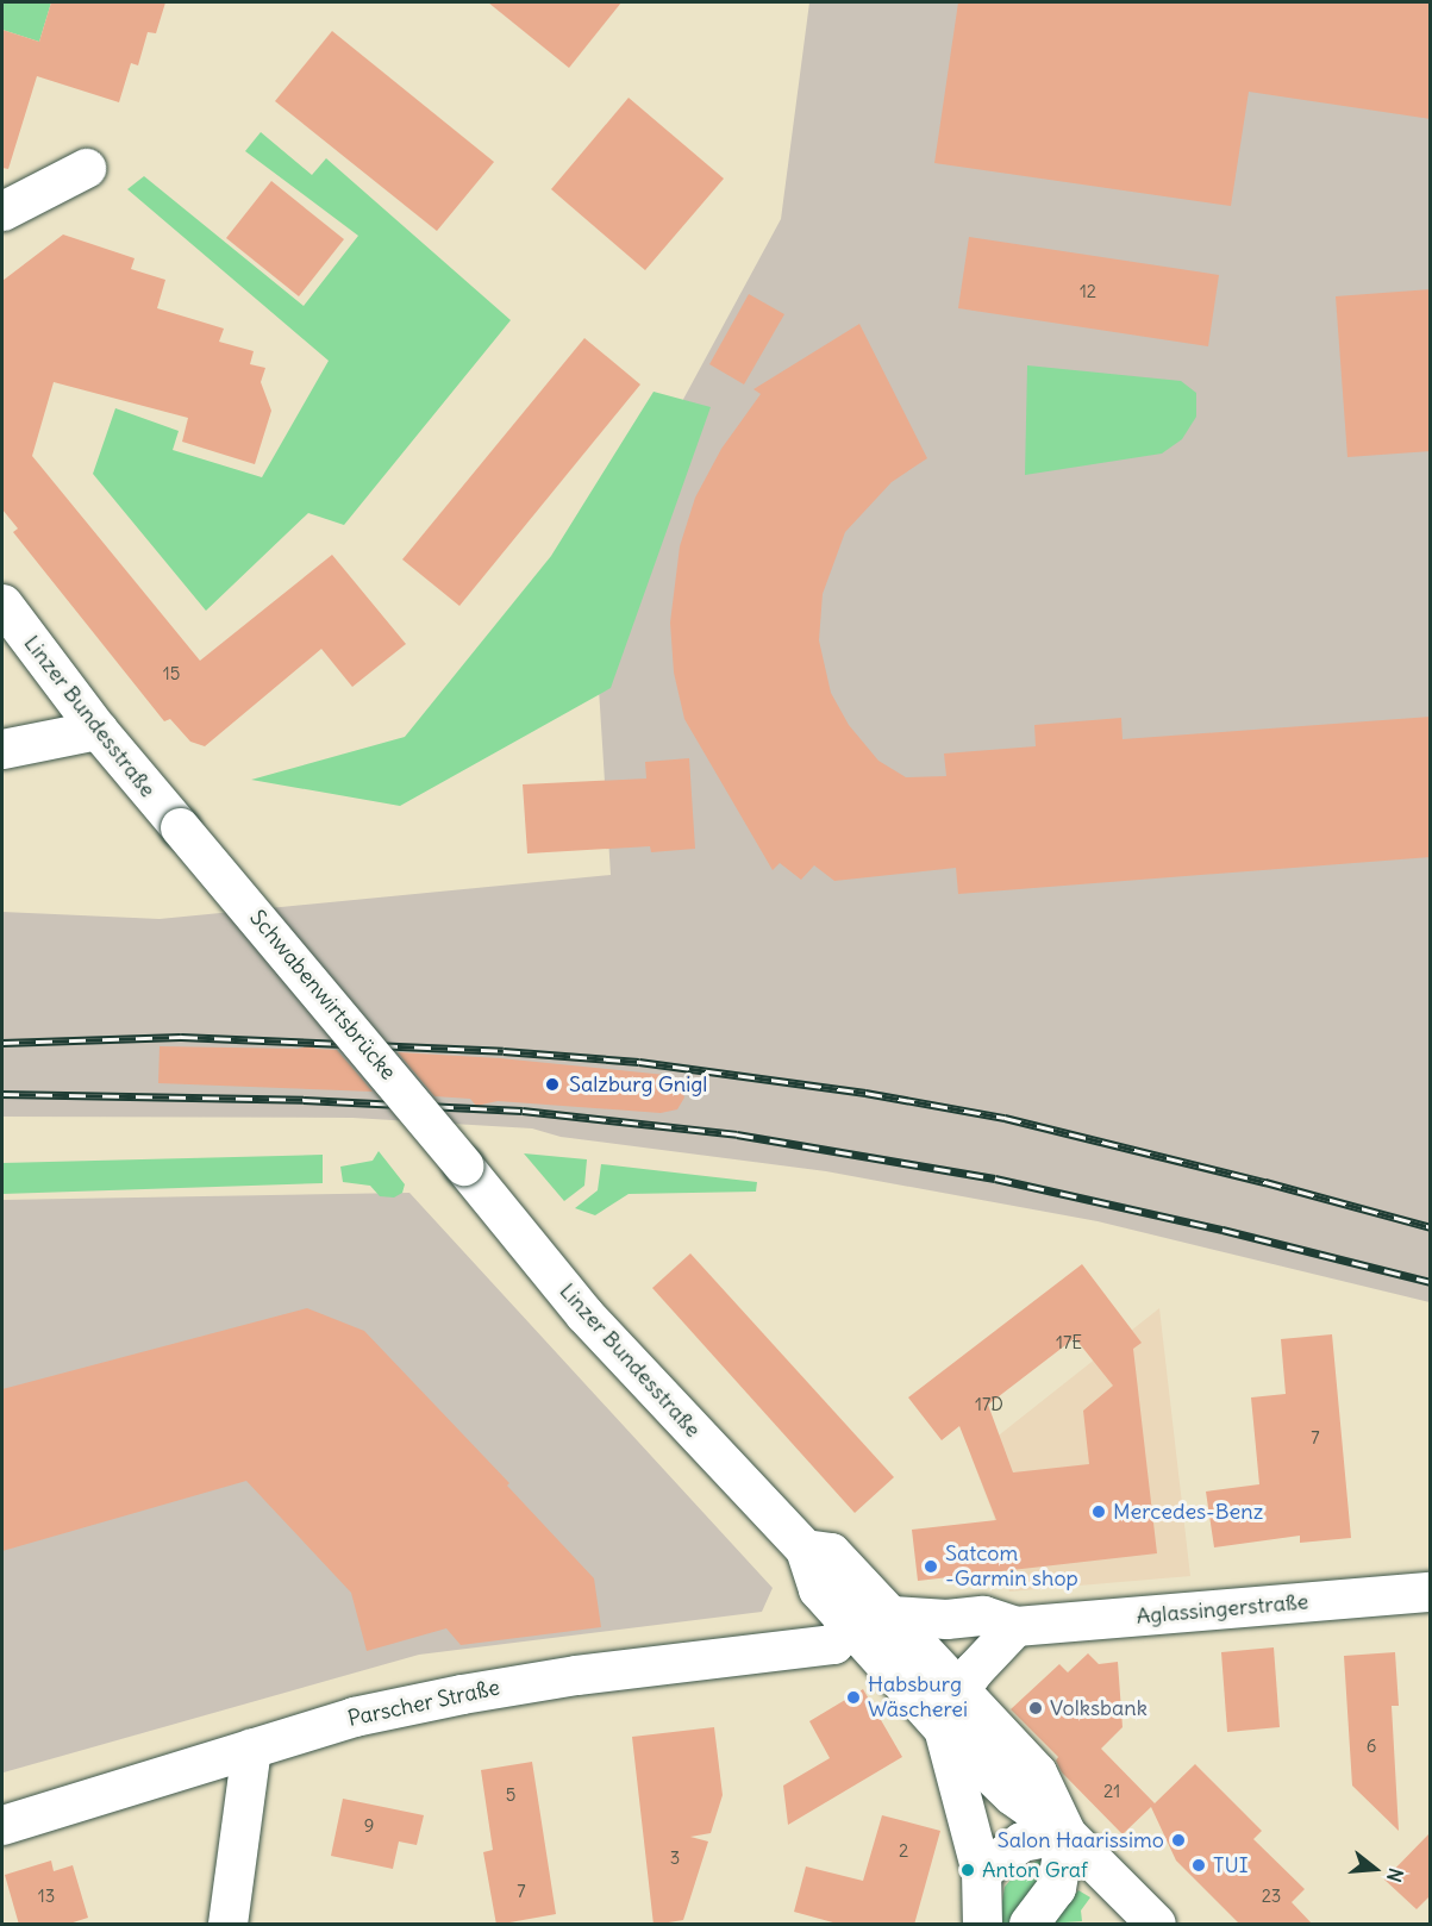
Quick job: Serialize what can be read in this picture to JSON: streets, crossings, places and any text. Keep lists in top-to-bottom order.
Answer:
{
  "streets": {
    "main road": [
      "Linzer Bundesstraße",
      "Schwabenwirtsbrücke",
      "Aglassingerstraße",
      "Parscher Straße"
    ]
  },
  "crossings": [
    ["Linzer Bundesstraße", "Schwabenwirtsbrücke"],
    ["Linzer Bundesstraße", "Aglassingerstraße"],
    ["Linzer Bundesstraße", "Parscher Straße"]
  ],
  "places": [
    "Salzburg Gnigl",
    "Mercedes-Benz",
    "Satcom -Garmin shop",
    "Habsburg Wäscherei",
    "Volksbank",
    "Salon Haarissimo",
    "TUI",
    "Anton Graf"
  ],
  "house_numbers": [
    "12",
    "15",
    "17E",
    "17D",
    "7",
    "6",
    "21",
    "5",
    "9",
    "2",
    "3",
    "7",
    "13",
    "23"
  ],
  "north": "right"
}
